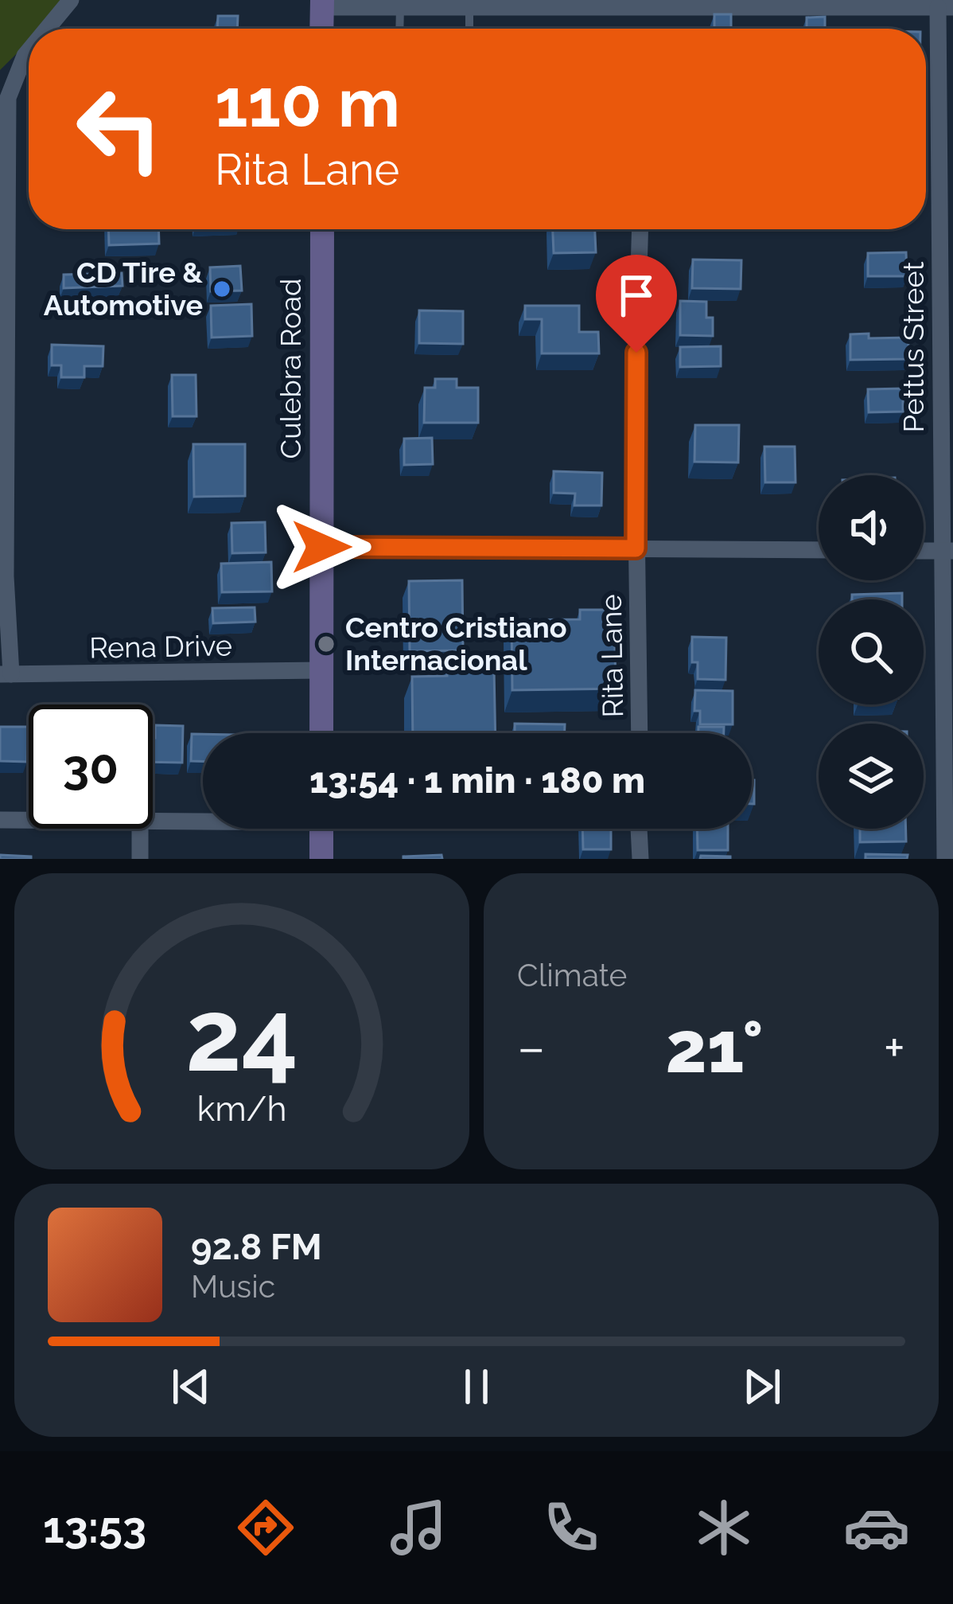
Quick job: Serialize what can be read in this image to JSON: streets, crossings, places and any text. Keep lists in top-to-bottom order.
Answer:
{
  "streets": {
    "main road": ["Culebra Road"],
    "street": ["Pettus Street", "Rena Drive", "Rita Lane"]
  },
  "crossings": [
    ["Culebra Road", "Rena Drive"]
  ],
  "places": ["CD Tire & Automotive", "Centro Cristiano Internacional"],
  "page": {
    "turn": ["110 m", "Rita Lane"],
    "limit": "30",
    "trip": "13:54 · 1 min · 180 m",
    "tile": "Climate",
    "heat": ["−", "21°", "+"],
    "song": ["92.8 FM", "Music"],
    "tabs": "13:53",
    "gauge": ["24", "km/h"]
  }
}
